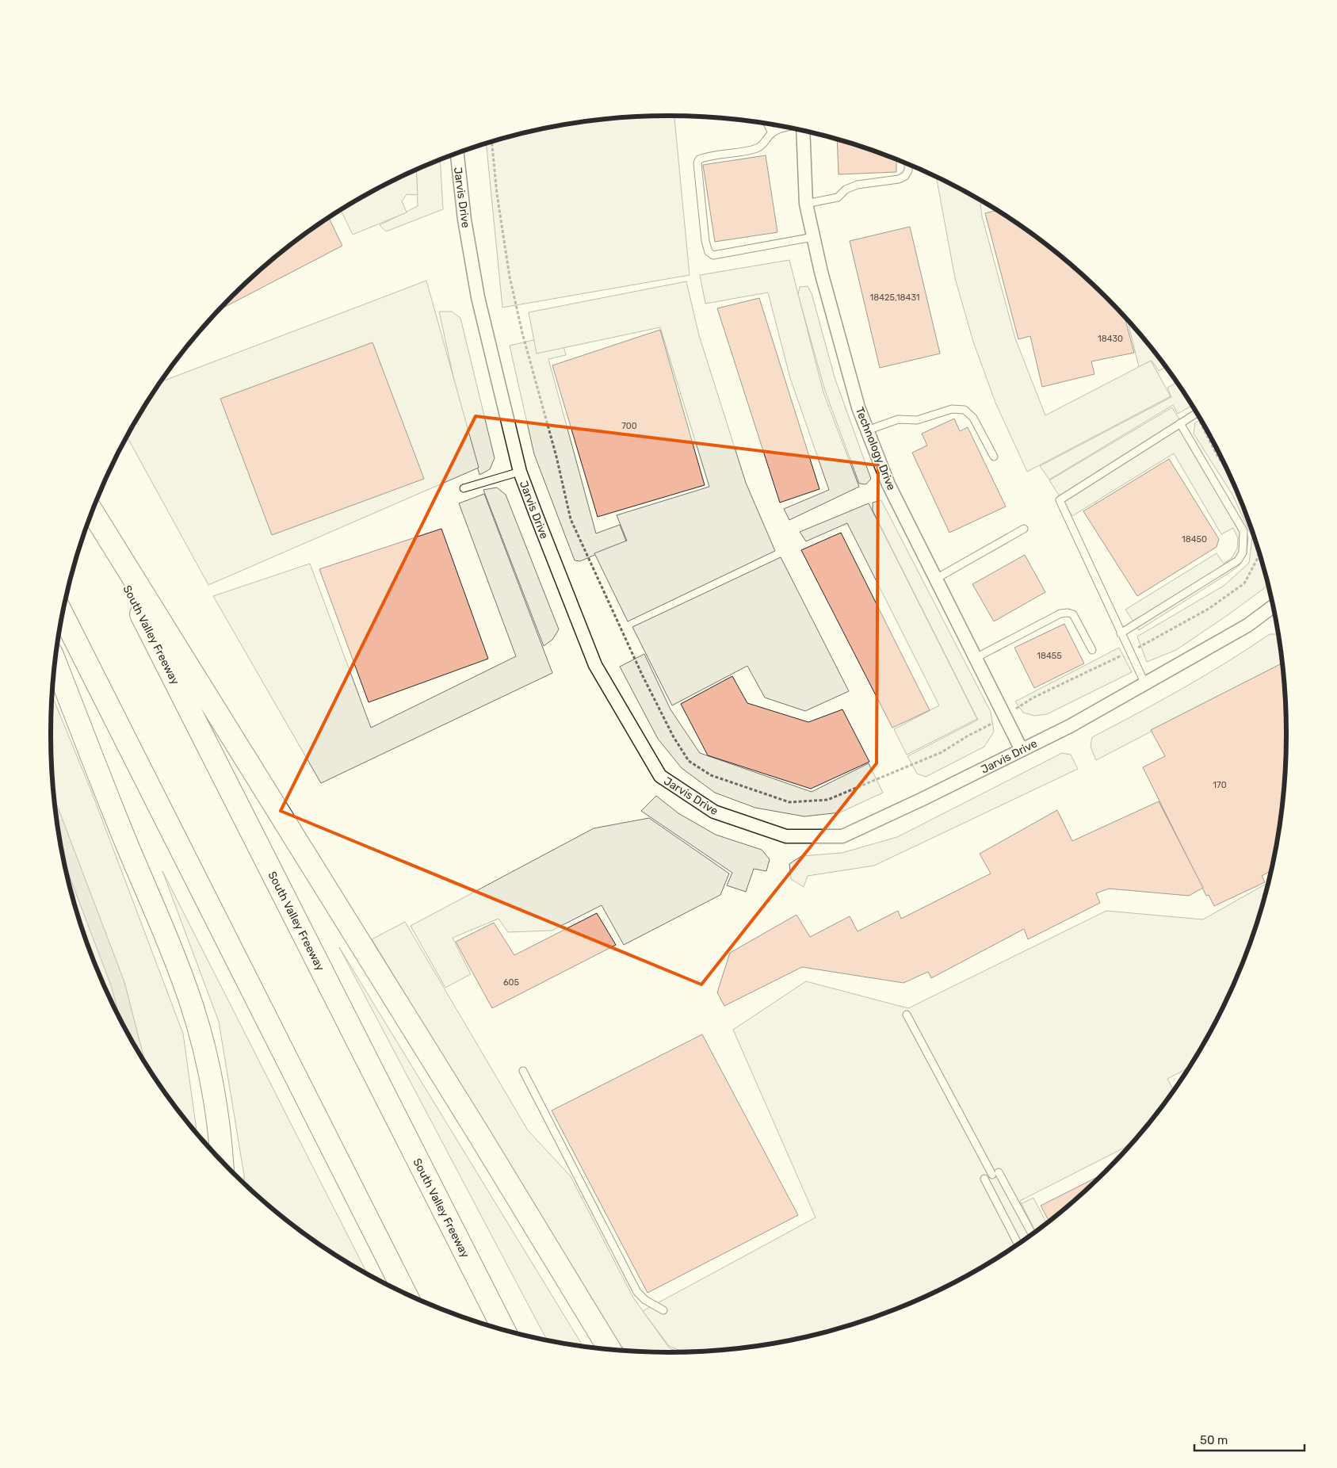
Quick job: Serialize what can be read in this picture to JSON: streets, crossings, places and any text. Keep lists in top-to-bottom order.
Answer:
{
  "streets": {
    "highway": ["South Valley Freeway"],
    "street": ["Jarvis Drive", "Technology Drive"]
  },
  "crossings": [
    ["Jarvis Drive", "Technology Drive"]
  ],
  "house_numbers": [
    "18425,18431",
    "18430",
    "700",
    "18450",
    "18455",
    "170",
    "605"
  ],
  "scale_bar": "50 m"
}
